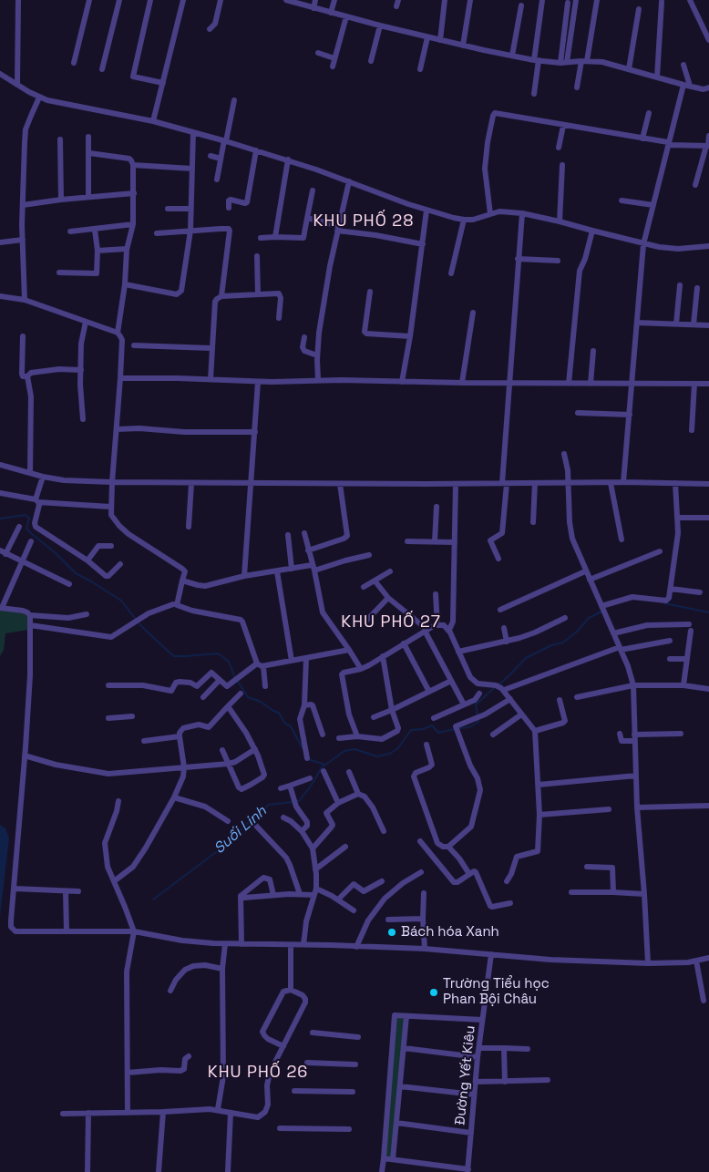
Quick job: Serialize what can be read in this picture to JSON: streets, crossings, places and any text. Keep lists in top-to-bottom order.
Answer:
{
  "streets": {
    "street": ["Đường Yết Kiêu"]
  },
  "districts": ["KHU PHỐ 28", "KHU PHỐ 27", "KHU PHỐ 26"],
  "water": ["Suối Linh"],
  "places": ["Bách hóa Xanh", "Trường Tiểu học Phan Bội Châu"]
}
